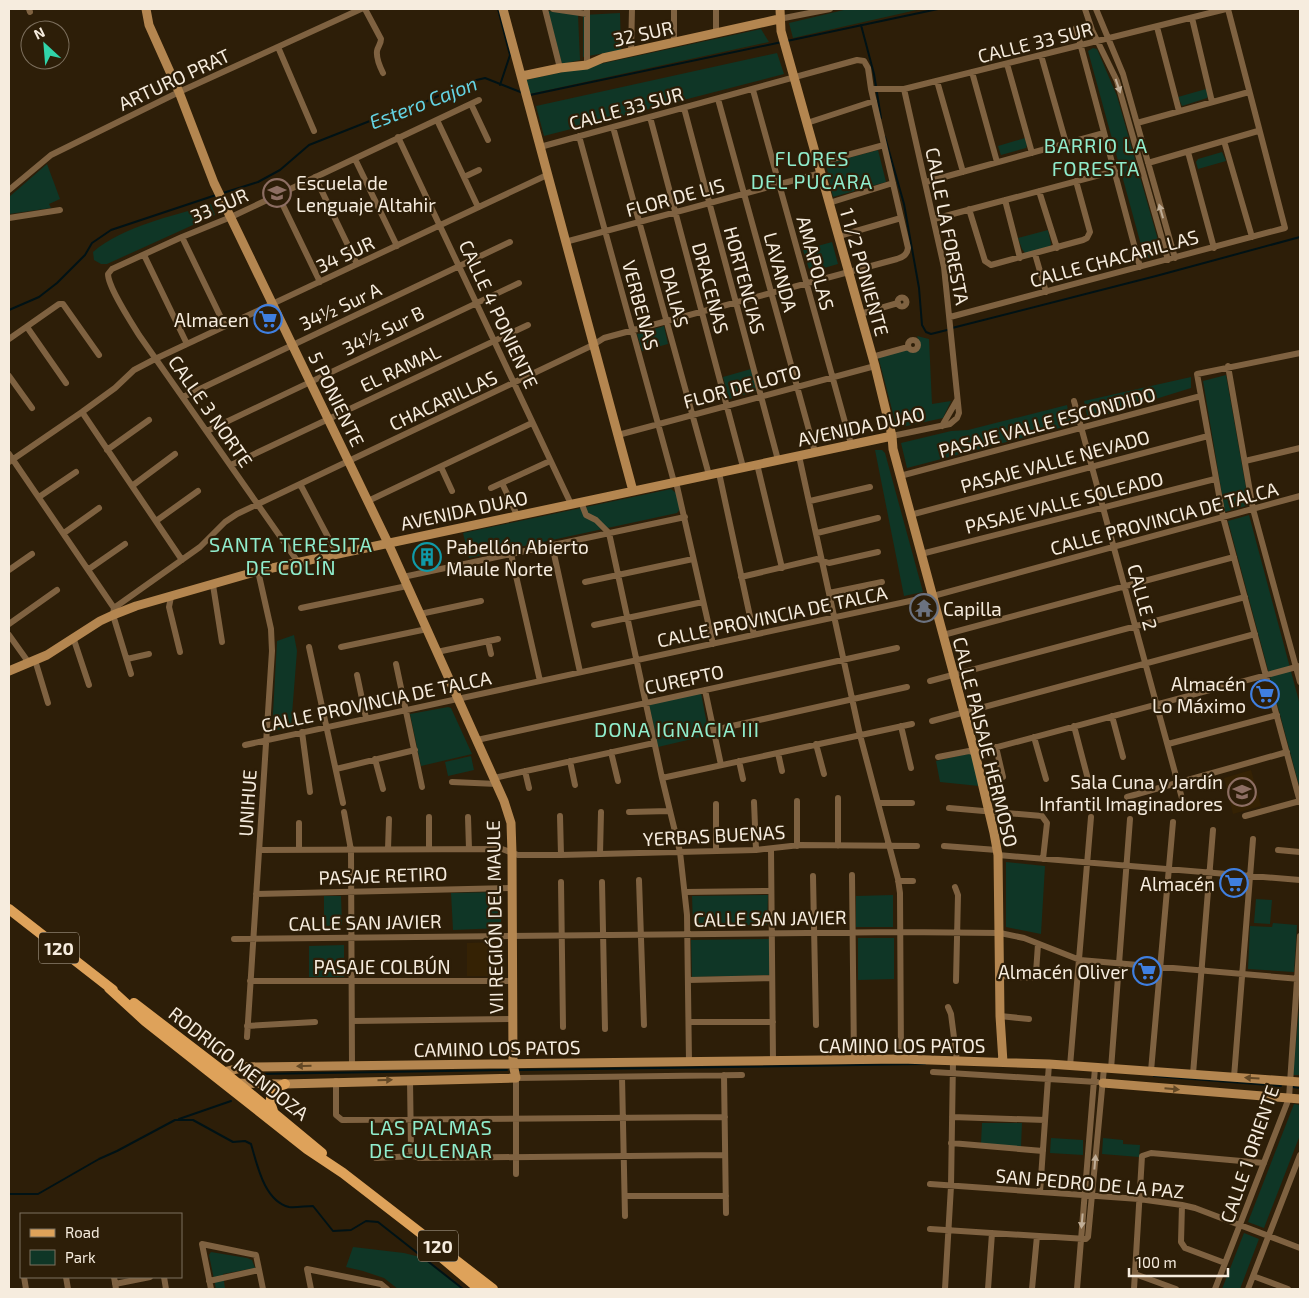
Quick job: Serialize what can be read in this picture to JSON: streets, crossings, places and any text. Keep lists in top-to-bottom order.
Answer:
{
  "streets": {
    "main road": ["120", "RODRIGO MENDOZA"],
    "street": [
      "32 SUR",
      "CALLE 33 SUR",
      "ARTURO PRAT",
      "FLOR DE LIS",
      "33 SUR",
      "CALLE LA FORESTA",
      "34 SUR",
      "CALLE CHACARILLAS",
      "AMAPOLAS",
      "LAVANDA",
      "1 1/2 PONIENTE",
      "HORTENCIAS",
      "DRACENAS",
      "DALIAS",
      "VERBENAS",
      "34½ Sur A",
      "CALLE 4 PONIENTE",
      "34½ Sur B",
      "EL RAMAL",
      "FLOR DE LOTO",
      "5 PONIENTE",
      "CHACARILLAS",
      "CALLE 3 NORTE",
      "PASAJE VALLE ESCONDIDO",
      "AVENIDA DUAO",
      "PASAJE VALLE NEVADO",
      "PASAJE VALLE SOLEADO",
      "CALLE PROVINCIA DE TALCA",
      "CALLE 2",
      "CUREPTO",
      "CALLE PAISAJE HERMOSO",
      "UNIHUE",
      "YERBAS BUENAS",
      "PASAJE RETIRO",
      "VII REGIÓN DEL MAULE",
      "CALLE SAN JAVIER",
      "PASAJE COLBÚN",
      "CAMINO LOS PATOS",
      "CALLE 1 ORIENTE",
      "SAN PEDRO DE LA PAZ"
    ]
  },
  "crossings": [
    ["32 SUR", "1 1/2 PONIENTE"],
    ["CALLE 33 SUR", "CALLE LA FORESTA"],
    ["CALLE 33 SUR", "AMAPOLAS"],
    ["CALLE 33 SUR", "LAVANDA"],
    ["CALLE 33 SUR", "1 1/2 PONIENTE"],
    ["CALLE 33 SUR", "HORTENCIAS"],
    ["CALLE 33 SUR", "DRACENAS"],
    ["CALLE 33 SUR", "DALIAS"],
    ["CALLE 33 SUR", "VERBENAS"],
    ["ARTURO PRAT", "5 PONIENTE"],
    ["FLOR DE LIS", "AMAPOLAS"],
    ["FLOR DE LIS", "LAVANDA"],
    ["FLOR DE LIS", "1 1/2 PONIENTE"],
    ["FLOR DE LIS", "HORTENCIAS"],
    ["FLOR DE LIS", "DRACENAS"],
    ["FLOR DE LIS", "DALIAS"],
    ["FLOR DE LIS", "VERBENAS"],
    ["33 SUR", "CALLE 4 PONIENTE"],
    ["33 SUR", "5 PONIENTE"],
    ["33 SUR", "CALLE 3 NORTE"],
    ["CALLE LA FORESTA", "CALLE CHACARILLAS"],
    ["CALLE LA FORESTA", "AVENIDA DUAO"],
    ["34 SUR", "CALLE 4 PONIENTE"],
    ["34 SUR", "5 PONIENTE"],
    ["34 SUR", "CALLE 3 NORTE"],
    ["AMAPOLAS", "FLOR DE LOTO"],
    ["AMAPOLAS", "CHACARILLAS"],
    ["AMAPOLAS", "AVENIDA DUAO"],
    ["LAVANDA", "FLOR DE LOTO"],
    ["LAVANDA", "CHACARILLAS"],
    ["LAVANDA", "AVENIDA DUAO"],
    ["1 1/2 PONIENTE", "FLOR DE LOTO"],
    ["1 1/2 PONIENTE", "CHACARILLAS"],
    ["1 1/2 PONIENTE", "AVENIDA DUAO"],
    ["1 1/2 PONIENTE", "CALLE PAISAJE HERMOSO"],
    ["HORTENCIAS", "FLOR DE LOTO"],
    ["HORTENCIAS", "CHACARILLAS"],
    ["HORTENCIAS", "AVENIDA DUAO"],
    ["DRACENAS", "FLOR DE LOTO"],
    ["DRACENAS", "CHACARILLAS"],
    ["DRACENAS", "AVENIDA DUAO"],
    ["DALIAS", "FLOR DE LOTO"],
    ["DALIAS", "CHACARILLAS"],
    ["DALIAS", "AVENIDA DUAO"],
    ["VERBENAS", "FLOR DE LOTO"],
    ["VERBENAS", "CHACARILLAS"],
    ["VERBENAS", "AVENIDA DUAO"],
    ["VERBENAS", "CALLE PROVINCIA DE TALCA"],
    ["34½ Sur A", "CALLE 4 PONIENTE"],
    ["34½ Sur A", "5 PONIENTE"],
    ["34½ Sur A", "CALLE 3 NORTE"],
    ["CALLE 4 PONIENTE", "34½ Sur B"],
    ["CALLE 4 PONIENTE", "EL RAMAL"],
    ["CALLE 4 PONIENTE", "CHACARILLAS"],
    ["CALLE 4 PONIENTE", "AVENIDA DUAO"],
    ["34½ Sur B", "5 PONIENTE"],
    ["34½ Sur B", "CALLE 3 NORTE"],
    ["EL RAMAL", "5 PONIENTE"],
    ["EL RAMAL", "CALLE 3 NORTE"],
    ["5 PONIENTE", "CHACARILLAS"],
    ["5 PONIENTE", "AVENIDA DUAO"],
    ["5 PONIENTE", "CALLE PROVINCIA DE TALCA"],
    ["5 PONIENTE", "CUREPTO"],
    ["5 PONIENTE", "VII REGIÓN DEL MAULE"],
    ["CHACARILLAS", "CALLE 3 NORTE"],
    ["CHACARILLAS", "AVENIDA DUAO"],
    ["CALLE 3 NORTE", "AVENIDA DUAO"],
    ["PASAJE VALLE ESCONDIDO", "CALLE 2"],
    ["PASAJE VALLE ESCONDIDO", "CALLE PAISAJE HERMOSO"],
    ["AVENIDA DUAO", "CALLE PAISAJE HERMOSO"],
    ["AVENIDA DUAO", "UNIHUE"],
    ["PASAJE VALLE NEVADO", "CALLE 2"],
    ["PASAJE VALLE NEVADO", "CALLE PAISAJE HERMOSO"],
    ["PASAJE VALLE SOLEADO", "CALLE 2"],
    ["PASAJE VALLE SOLEADO", "CALLE PAISAJE HERMOSO"],
    ["CALLE PROVINCIA DE TALCA", "CALLE 2"],
    ["CALLE PROVINCIA DE TALCA", "CALLE PAISAJE HERMOSO"],
    ["CALLE PROVINCIA DE TALCA", "UNIHUE"],
    ["CALLE PAISAJE HERMOSO", "CALLE SAN JAVIER"],
    ["CALLE PAISAJE HERMOSO", "CAMINO LOS PATOS"],
    ["UNIHUE", "YERBAS BUENAS"],
    ["UNIHUE", "PASAJE RETIRO"],
    ["UNIHUE", "CALLE SAN JAVIER"],
    ["UNIHUE", "PASAJE COLBÚN"],
    ["YERBAS BUENAS", "VII REGIÓN DEL MAULE"],
    ["PASAJE RETIRO", "VII REGIÓN DEL MAULE"],
    ["VII REGIÓN DEL MAULE", "CALLE SAN JAVIER"],
    ["VII REGIÓN DEL MAULE", "PASAJE COLBÚN"],
    ["VII REGIÓN DEL MAULE", "CAMINO LOS PATOS"],
    ["CALLE SAN JAVIER", "CALLE 1 ORIENTE"],
    ["CAMINO LOS PATOS", "RODRIGO MENDOZA"],
    ["CAMINO LOS PATOS", "CALLE 1 ORIENTE"],
    ["CALLE 1 ORIENTE", "SAN PEDRO DE LA PAZ"]
  ],
  "districts": [
    "BARRIO LA FORESTA",
    "FLORES DEL PUCARA",
    "SANTA TERESITA DE COLÍN",
    "DONA IGNACIA III",
    "LAS PALMAS DE CULENAR"
  ],
  "water": ["Estero Cajon"],
  "places": {
    "school or university": ["Escuela de Lenguaje Altahir", "Sala Cuna y Jardín Infantil Imaginadores"],
    "supermarket": [
      "Almacen",
      "Almacén Lo Máximo",
      "Almacén",
      "Almacén Oliver"
    ],
    "building": ["Pabellón Abierto Maule Norte"],
    "temple": ["Capilla"]
  },
  "legend": ["Road", "Park"],
  "scale_bar": "100 m",
  "north": "top left"
}
